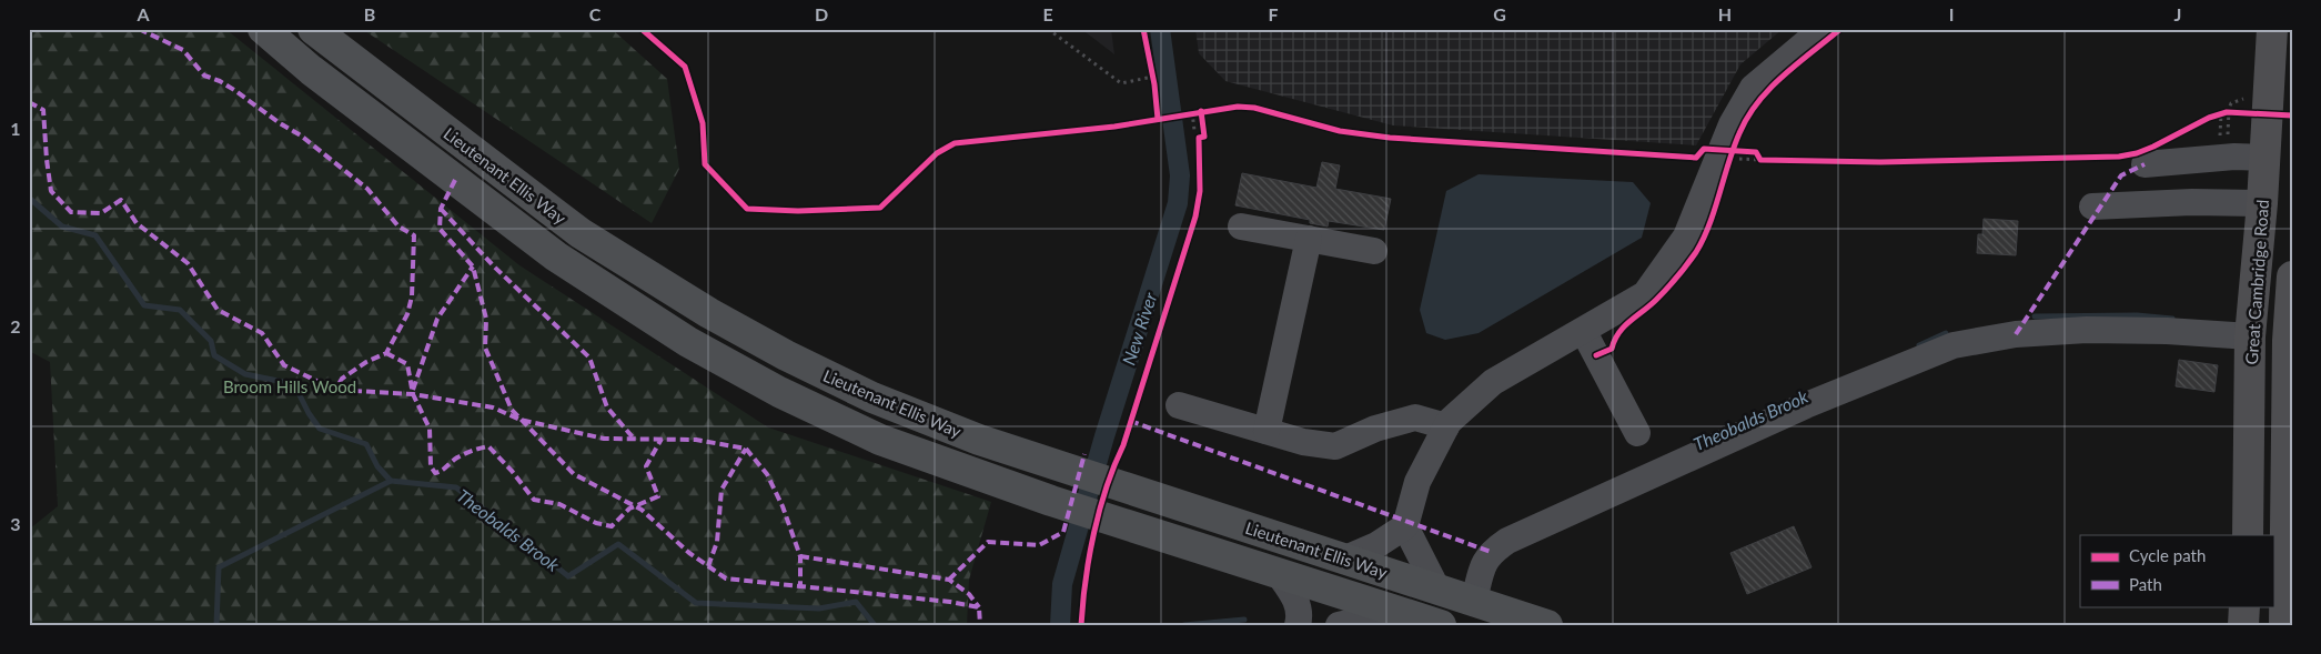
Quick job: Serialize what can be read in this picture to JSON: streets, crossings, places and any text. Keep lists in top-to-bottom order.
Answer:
{
  "streets": {
    "highway": ["Great Cambridge Road"],
    "main road": ["Lieutenant Ellis Way"]
  },
  "water": ["New River", "Theobalds Brook"],
  "parks": ["Broom Hills Wood"],
  "legend": ["Cycle path", "Path"],
  "grid": {
    "columns": [
      "A",
      "B",
      "C",
      "D",
      "E",
      "F",
      "G",
      "H",
      "I",
      "J"
    ],
    "rows": ["1", "2", "3"]
  }
}
